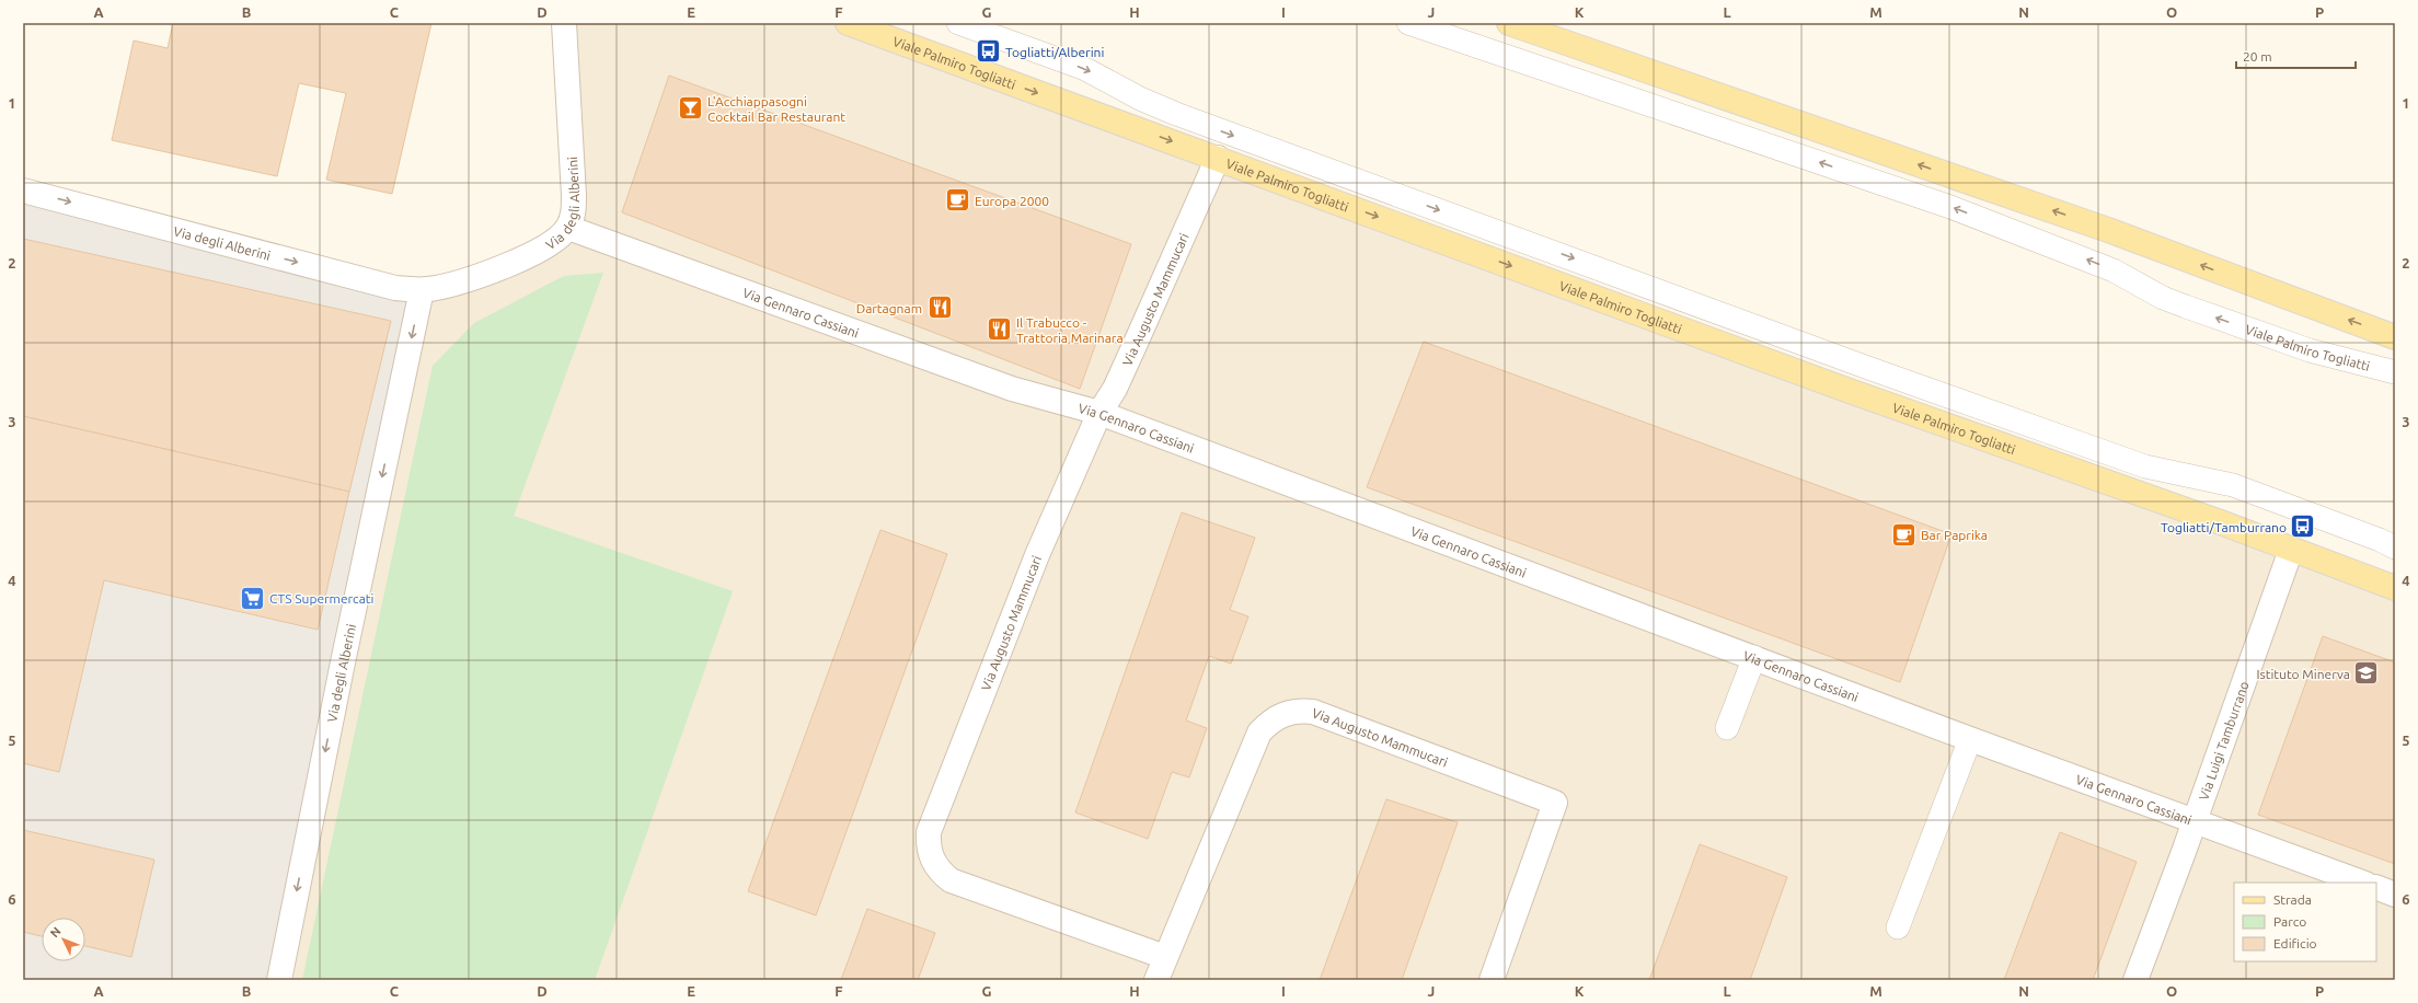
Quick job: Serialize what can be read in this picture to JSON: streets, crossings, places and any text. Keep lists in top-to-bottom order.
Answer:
{
  "streets": {
    "main road": ["Viale Palmiro Togliatti"],
    "street": [
      "Via degli Alberini",
      "Via Augusto Mammucari",
      "Via Gennaro Cassiani",
      "Via Luigi Tamburrano"
    ]
  },
  "crossings": [
    ["Viale Palmiro Togliatti", "Via Augusto Mammucari"],
    ["Viale Palmiro Togliatti", "Via Luigi Tamburrano"],
    ["Via degli Alberini", "Via Gennaro Cassiani"],
    ["Via Augusto Mammucari", "Via Gennaro Cassiani"],
    ["Via Gennaro Cassiani", "Via Luigi Tamburrano"]
  ],
  "places": {
    "bus stop": ["Togliatti/Alberini", "Togliatti/Tamburrano"],
    "bar": ["L'Acchiappasogni Cocktail Bar Restaurant"],
    "cafe": ["Europa 2000", "Bar Paprika"],
    "restaurant": ["Dartagnam", "Il Trabucco - Trattoria Marinara"],
    "supermarket": ["CTS Supermercati"],
    "school or university": ["Istituto Minerva"]
  },
  "legend": ["Strada", "Parco", "Edificio"],
  "scale_bar": "20 m",
  "north": "top left",
  "grid": {
    "columns": [
      "A",
      "B",
      "C",
      "D",
      "E",
      "F",
      "G",
      "H",
      "I",
      "J",
      "K",
      "L",
      "M",
      "N",
      "O",
      "P"
    ],
    "rows": [
      "1",
      "2",
      "3",
      "4",
      "5",
      "6"
    ]
  }
}
